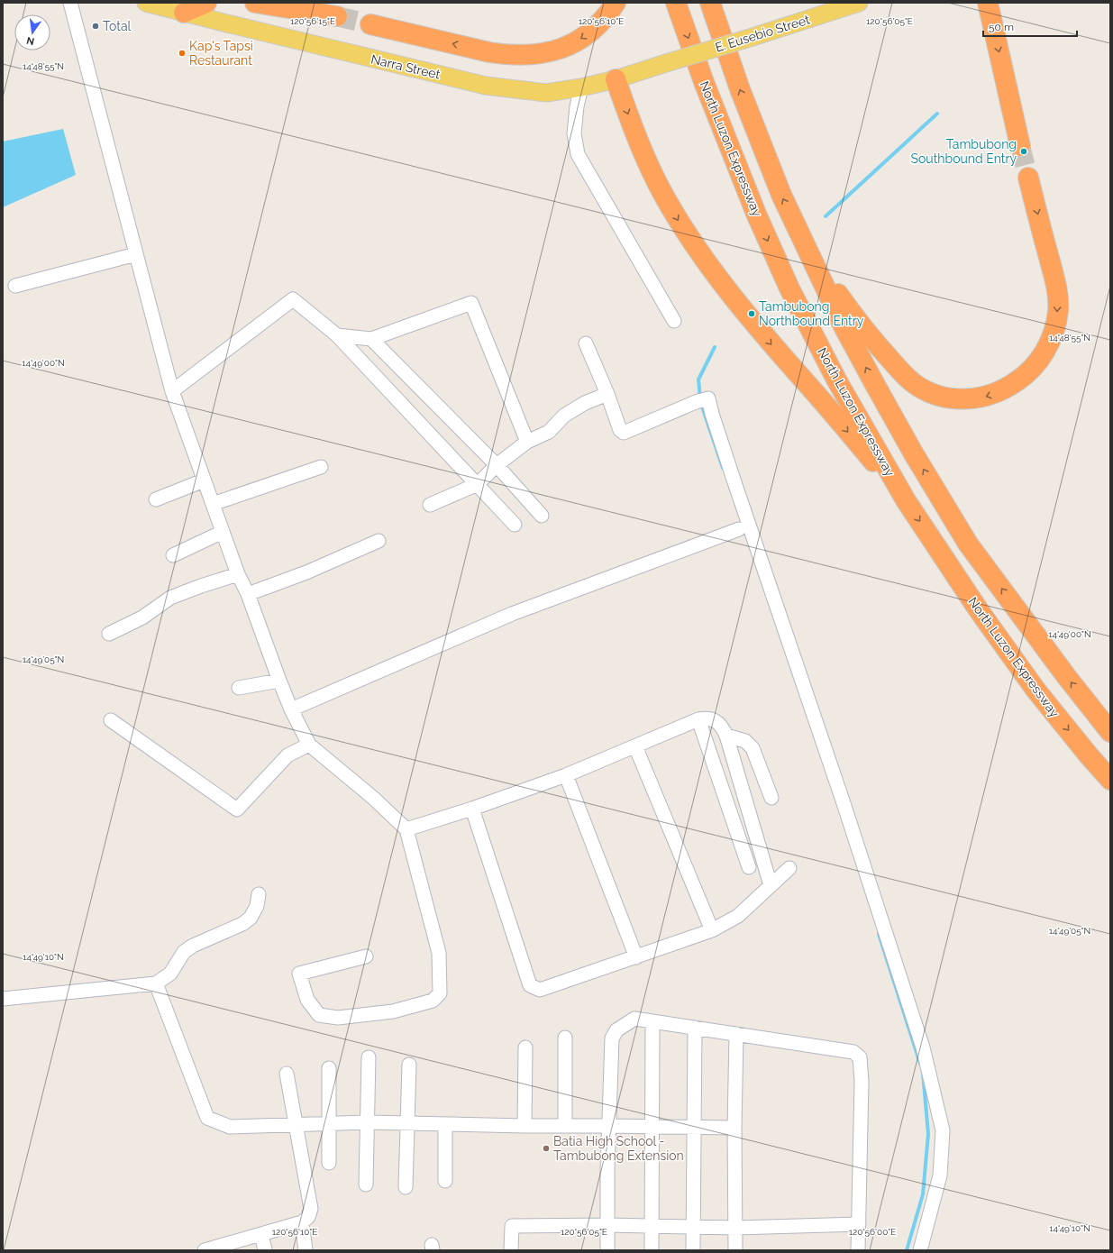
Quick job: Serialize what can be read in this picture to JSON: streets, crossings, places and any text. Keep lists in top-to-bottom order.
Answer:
{
  "streets": {
    "highway": ["North Luzon Expressway"],
    "main road": ["E. Eusebio Street", "Narra Street"]
  },
  "crossings": [
    ["E. Eusebio Street", "Narra Street"]
  ],
  "places": [
    "Total",
    "Kap's Tapsi Restaurant",
    "Tambubong Southbound Entry",
    "Tambubong Northbound Entry",
    "Batia High School - Tambubong Extension"
  ],
  "scale_bar": "50 m",
  "north": "bottom",
  "coordinates": [
    "120°56'15\"E",
    "120°56'10\"E",
    "120°56'05\"E",
    "14°48'55\"N",
    "14°49'00\"N",
    "14°49'05\"N",
    "14°49'10\"N",
    "120°56'00\"E"
  ]
}
